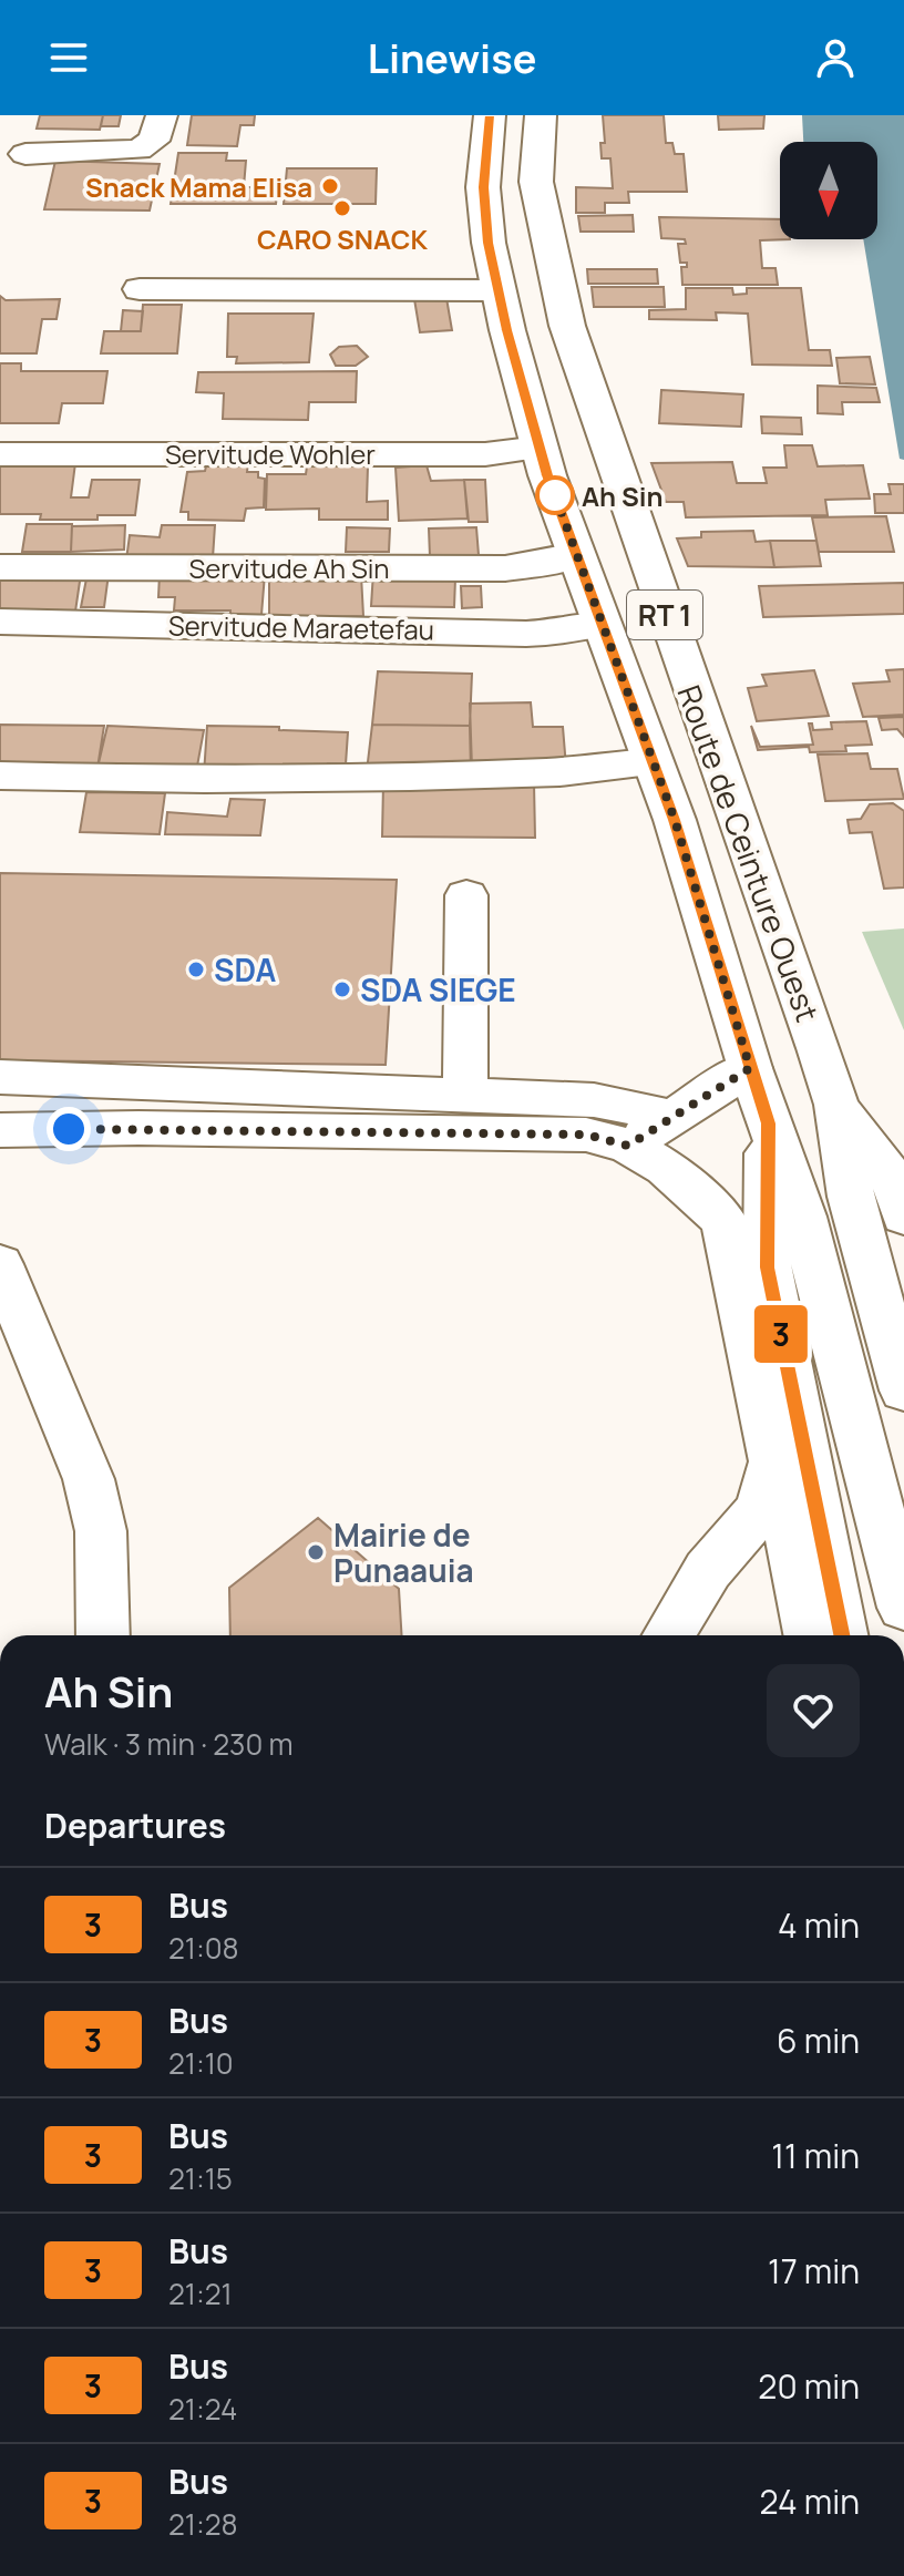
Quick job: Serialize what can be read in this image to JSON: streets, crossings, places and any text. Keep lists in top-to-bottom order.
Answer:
{
  "streets": {
    "main road": [
      "Servitude Wohler",
      "Servitude Ah Sin",
      "RT 1",
      "Servitude Maraetefau",
      "Route de Ceinture Ouest"
    ]
  },
  "crossings": [
    ["Servitude Wohler", "Route de Ceinture Ouest"],
    ["Servitude Ah Sin", "Route de Ceinture Ouest"],
    ["Servitude Maraetefau", "Route de Ceinture Ouest"]
  ],
  "places": [
    "Snack Mama Elisa",
    "CARO SNACK",
    "Ah Sin",
    "SDA",
    "SDA SIEGE",
    "Mairie de Punaauia"
  ],
  "lines": ["bus line 3"],
  "north": "bottom",
  "page": {
    "header": "Linewise",
    "on_map": "3",
    "heading": [
      ["Ah Sin", "Walk · 3 min · 230 m"],
      "Departures"
    ],
    "list": [
      {
        "mark": "3",
        "name": "Bus",
        "note": "21:08",
        "value": "4 min"
      },
      {
        "mark": "3",
        "name": "Bus",
        "note": "21:10",
        "value": "6 min"
      },
      {
        "mark": "3",
        "name": "Bus",
        "note": "21:15",
        "value": "11 min"
      },
      {
        "mark": "3",
        "name": "Bus",
        "note": "21:21",
        "value": "17 min"
      },
      {
        "mark": "3",
        "name": "Bus",
        "note": "21:24",
        "value": "20 min"
      },
      {
        "mark": "3",
        "name": "Bus",
        "note": "21:28",
        "value": "24 min"
      }
    ]
  }
}
